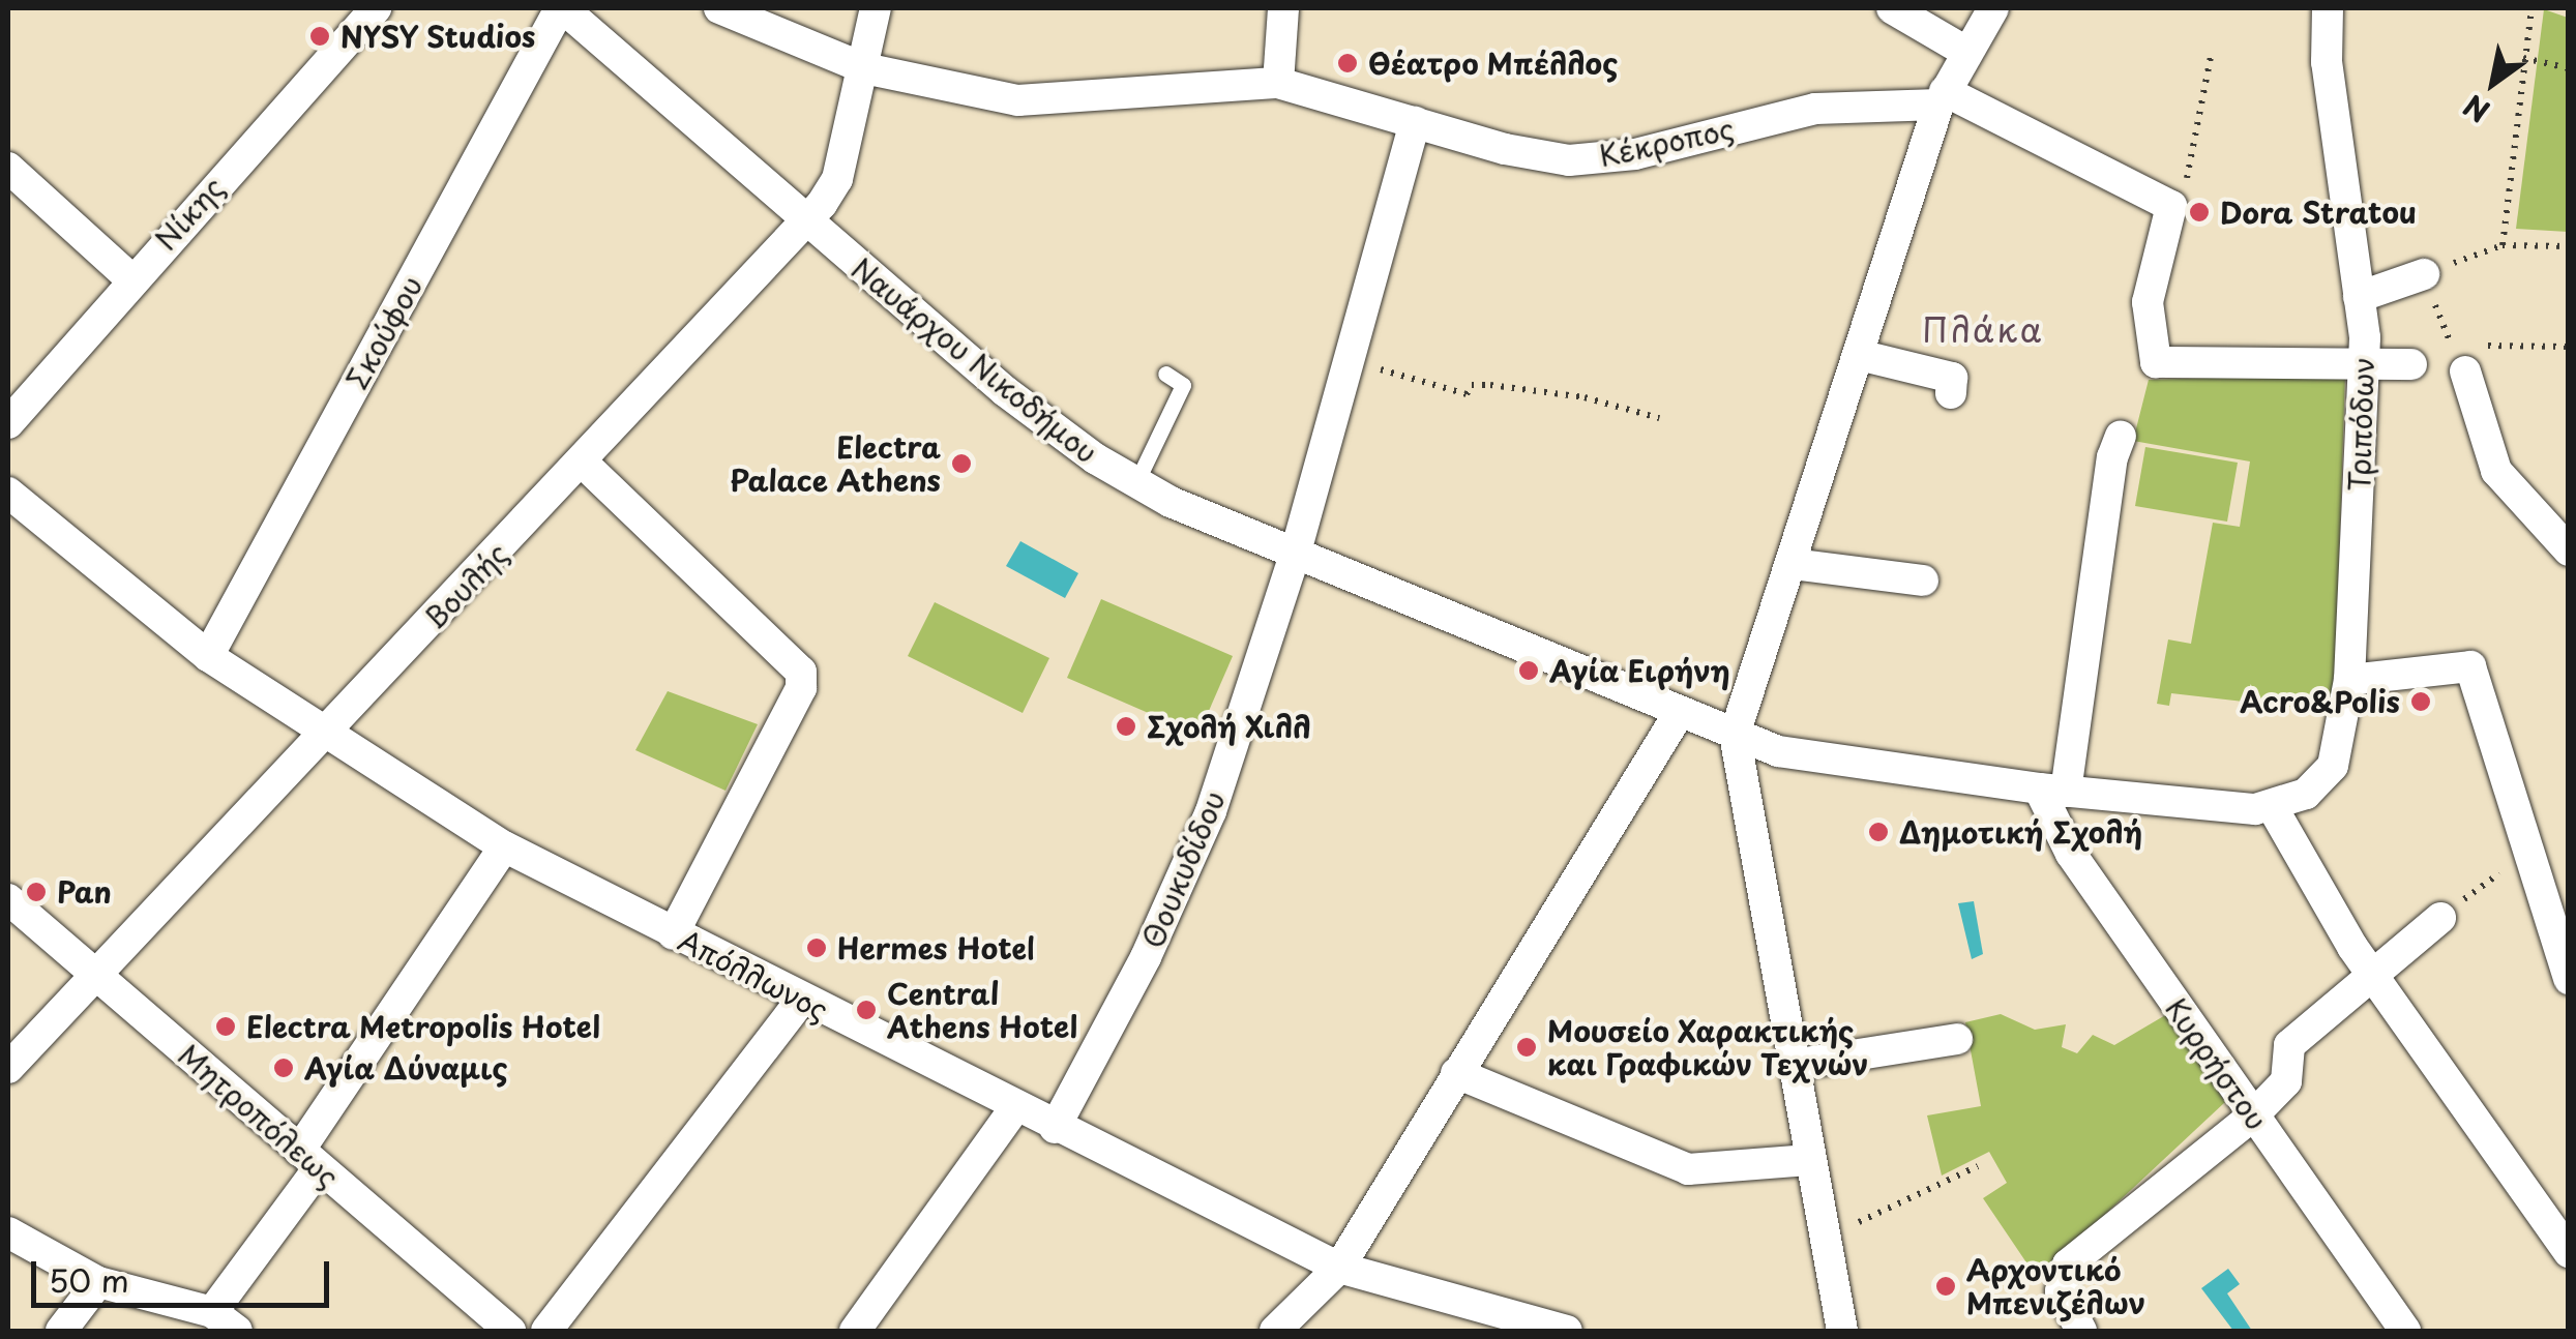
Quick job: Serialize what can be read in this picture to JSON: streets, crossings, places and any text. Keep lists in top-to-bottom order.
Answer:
{
  "streets": {
    "street": [
      "Κέκροπος",
      "Νίκης",
      "Σκούφου",
      "Ναυάρχου Νικοδήμου",
      "Τριπόδων",
      "Βουλής",
      "Θουκυδίδου",
      "Απόλλωνος",
      "Κυρρήστου",
      "Μητροπόλεως"
    ]
  },
  "crossings": [
    ["Κέκροπος", "Θουκυδίδου"],
    ["Σκούφου", "Ναυάρχου Νικοδήμου"],
    ["Σκούφου", "Απόλλωνος"],
    ["Ναυάρχου Νικοδήμου", "Τριπόδων"],
    ["Ναυάρχου Νικοδήμου", "Βουλής"],
    ["Ναυάρχου Νικοδήμου", "Θουκυδίδου"],
    ["Ναυάρχου Νικοδήμου", "Κυρρήστου"],
    ["Βουλής", "Απόλλωνος"],
    ["Βουλής", "Μητροπόλεως"],
    ["Θουκυδίδου", "Απόλλωνος"]
  ],
  "districts": ["Πλάκα"],
  "places": [
    "NYSY Studios",
    "Θέατρο Μπέλλος",
    "Dora Stratou",
    "Electra Palace Athens",
    "Αγία Ειρήνη",
    "Acro&Polis",
    "Σχολή Χιλλ",
    "Δημοτική Σχολή",
    "Pan",
    "Hermes Hotel",
    "Central Athens Hotel",
    "Electra Metropolis Hotel",
    "Μουσείο Χαρακτικής και Γραφικών Τεχνών",
    "Αγία Δύναμις",
    "Αρχοντικό Μπενιζέλων"
  ],
  "scale_bar": "50 m",
  "north": "bottom left"
}
